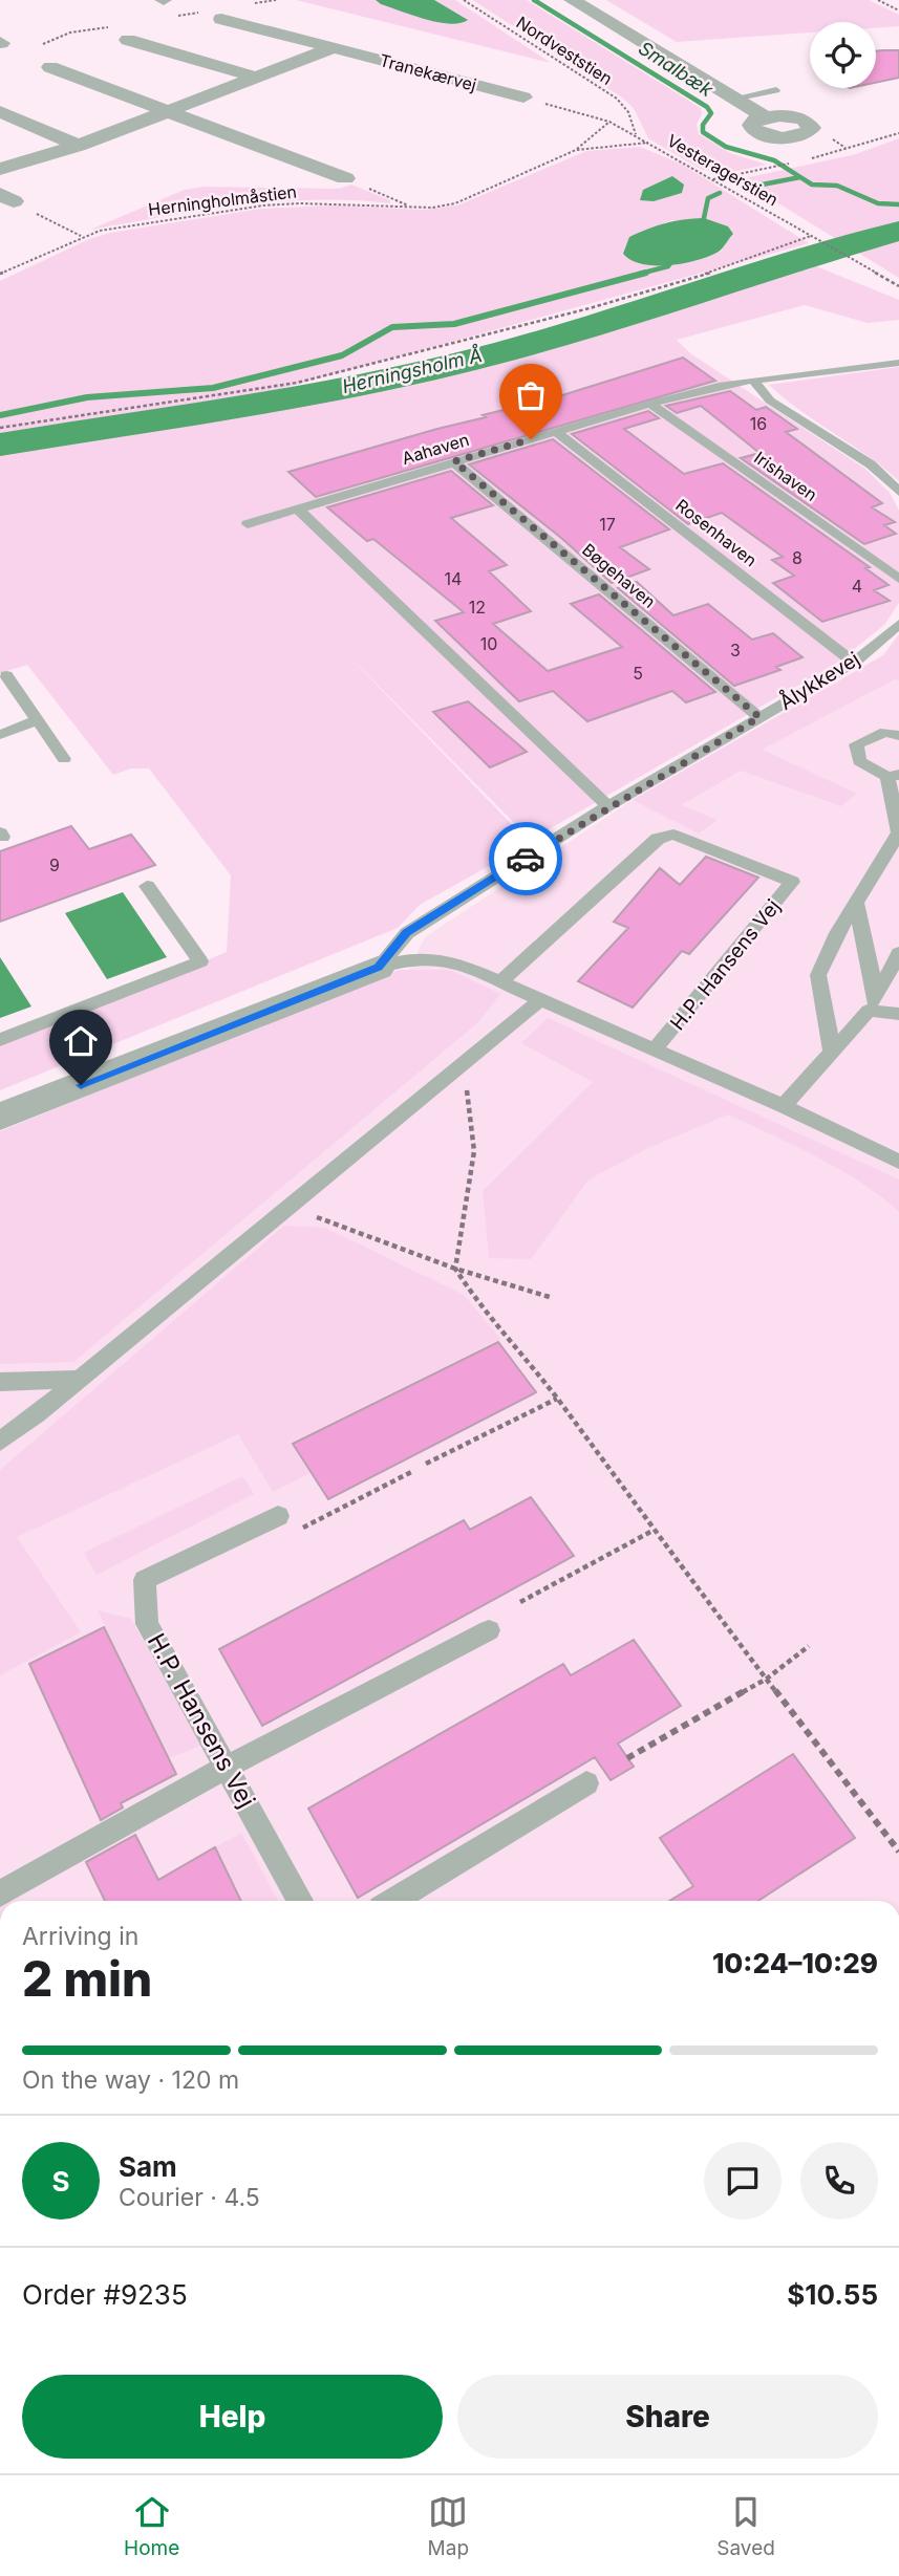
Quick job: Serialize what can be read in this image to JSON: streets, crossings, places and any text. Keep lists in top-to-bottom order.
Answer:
{
  "streets": {
    "street": ["Tranekærvej", "Ålykkevej"],
    "lane": [
      "Aahaven",
      "Irishaven",
      "Rosenhaven",
      "Bøgehaven",
      "H.P. Hansens Vej"
    ],
    "path": ["Nordveststien", "Vesteragerstien", "Herningholmåstien"]
  },
  "crossings": [
    ["Nordveststien", "Vesteragerstien"],
    ["Tranekærvej", "Vesteragerstien"],
    ["Vesteragerstien", "Herningholmåstien"],
    ["Aahaven", "Irishaven"],
    ["Aahaven", "Rosenhaven"],
    ["Aahaven", "Bøgehaven"],
    ["Rosenhaven", "Ålykkevej"],
    ["Bøgehaven", "Ålykkevej"],
    ["Ålykkevej", "H.P. Hansens Vej"]
  ],
  "water": ["Smalbæk", "Herningsholm Å"],
  "house_numbers": [
    "16",
    "17",
    "8",
    "14",
    "4",
    "12",
    "10",
    "3",
    "5",
    "9"
  ],
  "page": {
    "heading": ["2 min", "Arriving in", "10:24–10:29"],
    "panel": [
      "Sam",
      "Courier · 4.5",
      "Order #9235",
      "$10.55"
    ],
    "bar": "On the way · 120 m",
    "round": "S",
    "buttons": ["Help", "Share"],
    "tabs": ["Home", "Map", "Saved"]
  }
}
